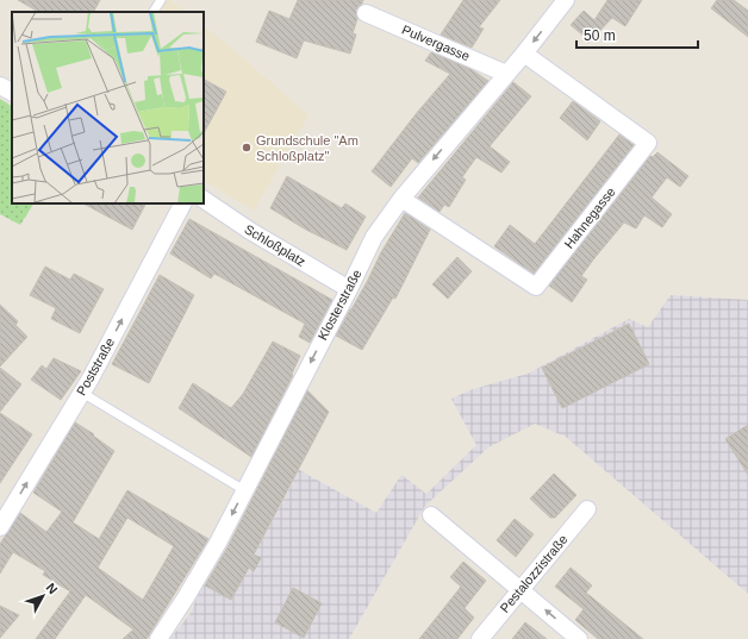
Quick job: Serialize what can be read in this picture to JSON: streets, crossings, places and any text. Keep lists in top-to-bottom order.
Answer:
{
  "streets": {
    "street": [
      "Pulvergasse",
      "Hahnegasse",
      "Schloßplatz",
      "Klosterstraße",
      "Poststraße",
      "Pestalozzistraße"
    ]
  },
  "crossings": [
    ["Pulvergasse", "Klosterstraße"],
    ["Hahnegasse", "Klosterstraße"],
    ["Schloßplatz", "Klosterstraße"]
  ],
  "one_way": ["Klosterstraße", "Poststraße"],
  "places": ["Grundschule \"Am Schloßplatz\""],
  "scale_bar": "50 m",
  "north": "top right"
}
